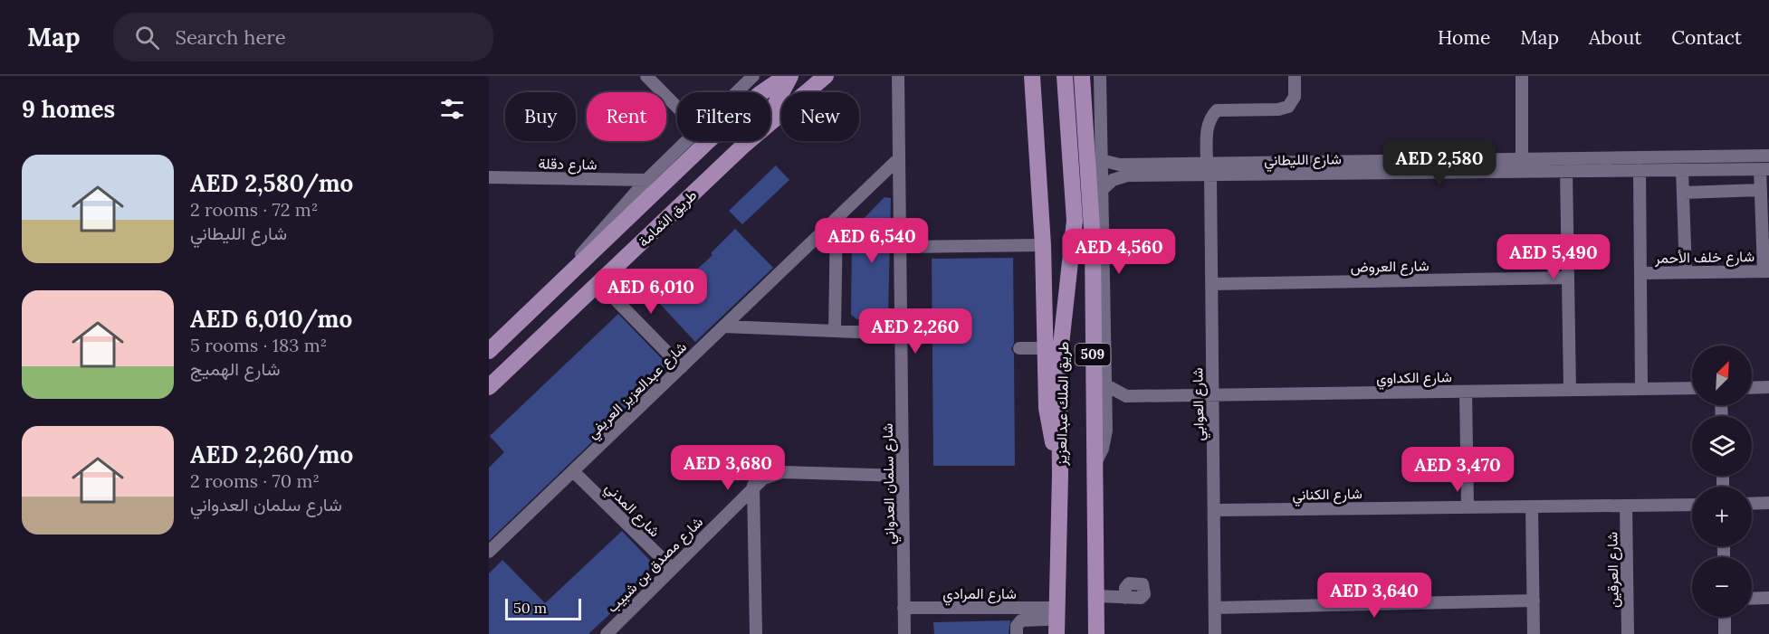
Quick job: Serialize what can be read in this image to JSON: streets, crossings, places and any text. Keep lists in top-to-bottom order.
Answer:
{
  "streets": {
    "main road": ["طريق الثمامة", "509", "طريق الملك عبدالعزيز"],
    "street": [
      "شارع الليطاني",
      "شارع دقلة",
      "شارع خلف الأحمر",
      "شارع العروض",
      "شارع الكداوي",
      "شارع عبدالعزيز العريفي",
      "شارع العوابي",
      "شارع سلمان العدواني",
      "شارع الكناني",
      "شارع المدني",
      "شارع مصدق بن شبيب",
      "شارع العرقين",
      "شارع المرادي"
    ]
  },
  "crossings": [
    ["شارع الليطاني", "شارع العوابي"],
    ["شارع العروض", "شارع العوابي"],
    ["شارع الكداوي", "شارع العوابي"],
    ["شارع عبدالعزيز العريفي", "شارع سلمان العدواني"],
    ["شارع عبدالعزيز العريفي", "شارع المدني"],
    ["طريق الملك عبدالعزيز", "شارع المرادي"],
    ["شارع العوابي", "شارع الكناني"],
    ["شارع سلمان العدواني", "شارع مصدق بن شبيب"],
    ["شارع سلمان العدواني", "شارع المرادي"],
    ["شارع الكناني", "شارع العرقين"],
    ["شارع المدني", "شارع مصدق بن شبيب"]
  ],
  "scale_bar": "50 m",
  "north": "top right",
  "page": {
    "header": "Map",
    "search": "Search here",
    "nav": [
      "Home",
      "Map",
      "About",
      "Contact"
    ],
    "heading": "9 homes",
    "chip": [
      "Buy",
      "Rent",
      "Filters",
      "New"
    ],
    "price": [
      "AED 2,580",
      "AED 6,540",
      "AED 4,560",
      "AED 5,490",
      "AED 6,010",
      "AED 2,260",
      "AED 3,680",
      "AED 3,470",
      "AED 3,640"
    ],
    "list": [
      {
        "name": "AED 2,580/mo",
        "note": "2 rooms · 72 m² · شارع الليطاني"
      },
      {
        "name": "AED 6,010/mo",
        "note": "5 rooms · 183 m² · شارع الهميج"
      },
      {
        "name": "AED 2,260/mo",
        "note": "2 rooms · 70 m² · شارع سلمان العدواني"
      }
    ],
    "map_buttons": ["+", "−"],
    "scale": "50 m"
  }
}
